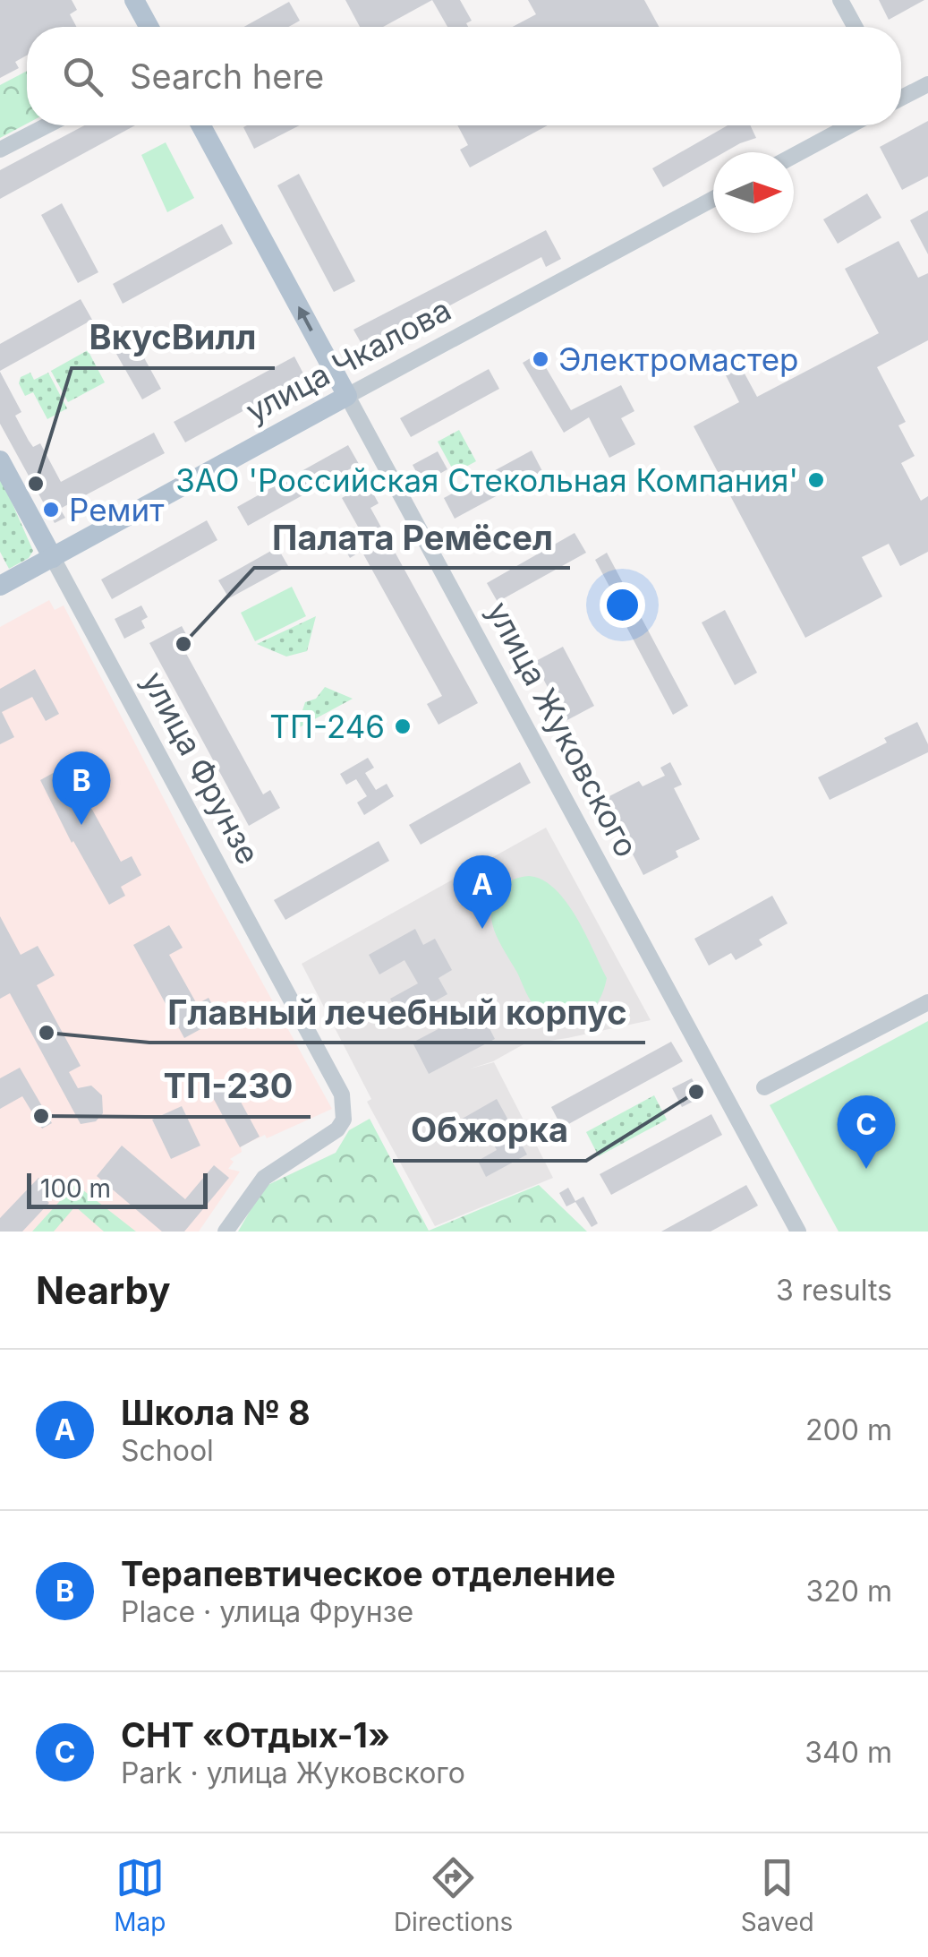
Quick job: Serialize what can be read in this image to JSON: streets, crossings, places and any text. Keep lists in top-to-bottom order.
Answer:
{
  "streets": {
    "main road": ["улица Чкалова", "улица Жуковского", "улица Фрунзе"]
  },
  "crossings": [
    ["улица Чкалова", "улица Жуковского"],
    ["улица Чкалова", "улица Фрунзе"]
  ],
  "places": [
    "Электромастер",
    "ЗАО 'Российская Стекольная Компания'",
    "ВкусВилл",
    "Ремит",
    "Палата Ремёсел",
    "ТП-246",
    "Главный лечебный корпус",
    "Обжорка",
    "ТП-230"
  ],
  "scale_bar": "100 m",
  "north": "right",
  "page": {
    "search": "Search here",
    "pins": ["B", "A", "C"],
    "scale": "100 m",
    "heading": ["Nearby", "3 results"],
    "list": [
      {
        "mark": "A",
        "name": "Школа № 8",
        "note": "School",
        "value": "200 m"
      },
      {
        "mark": "B",
        "name": "Терапевтическое отделение",
        "note": "Place · улица Фрунзе",
        "value": "320 m"
      },
      {
        "mark": "C",
        "name": "СНТ «Отдых-1»",
        "note": "Park · улица Жуковского",
        "value": "340 m"
      }
    ],
    "nav": ["Map", "Directions", "Saved"]
  }
}
